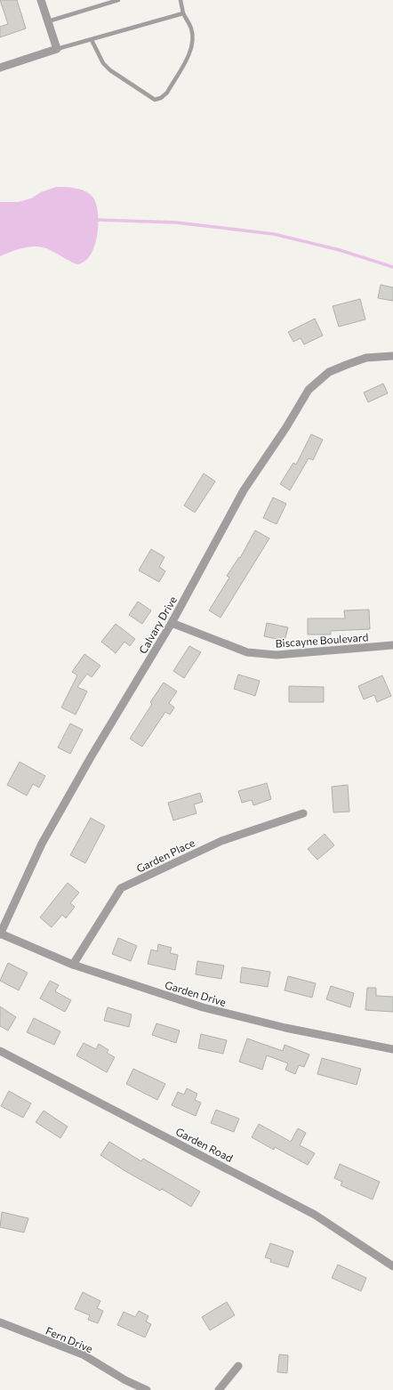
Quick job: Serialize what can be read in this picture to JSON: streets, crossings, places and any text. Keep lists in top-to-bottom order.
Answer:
{
  "streets": {
    "street": [
      "Calvary Drive",
      "Biscayne Boulevard",
      "Garden Place",
      "Garden Drive",
      "Garden Road",
      "Fern Drive"
    ]
  },
  "crossings": [
    ["Calvary Drive", "Biscayne Boulevard"],
    ["Calvary Drive", "Garden Drive"],
    ["Garden Place", "Garden Drive"]
  ]
}
